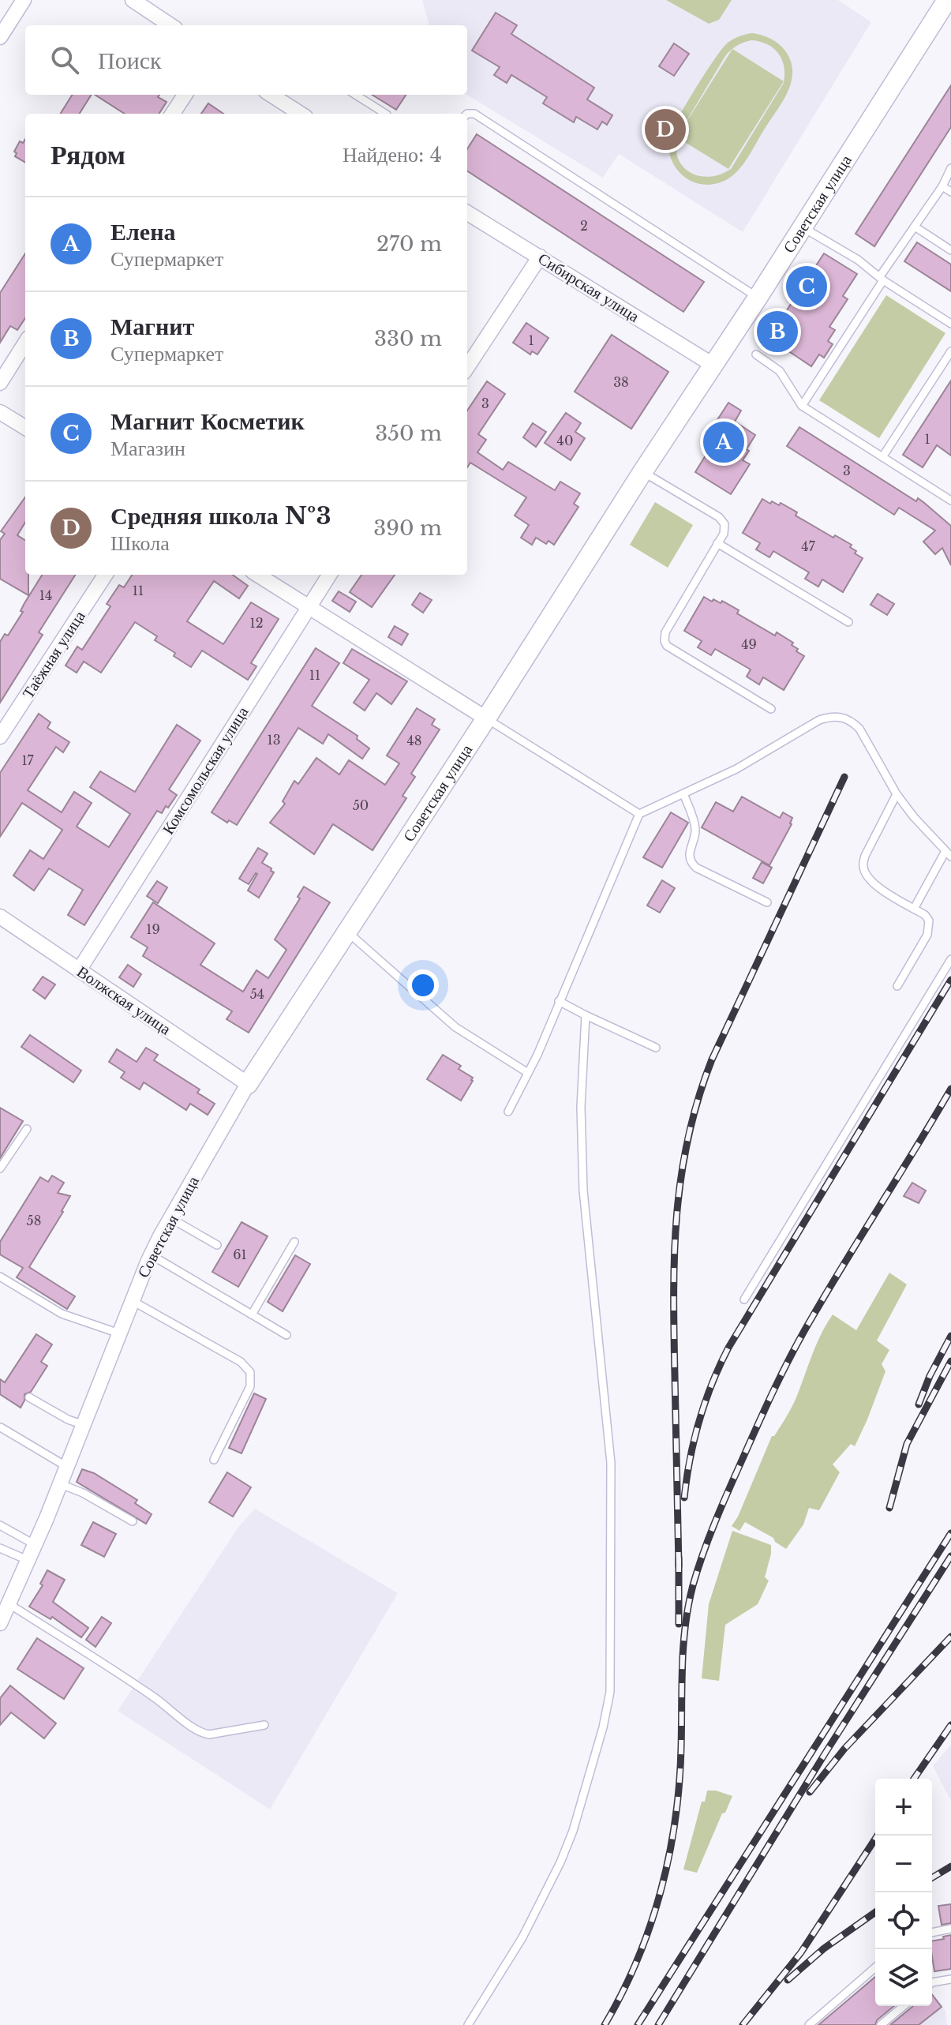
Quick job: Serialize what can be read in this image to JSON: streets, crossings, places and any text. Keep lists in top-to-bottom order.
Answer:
{
  "streets": {
    "street": [
      "Советская улица",
      "Сибирская улица",
      "Таёжная улица",
      "Комсомольская улица",
      "Волжская улица"
    ]
  },
  "crossings": [
    ["Советская улица", "Сибирская улица"],
    ["Советская улица", "Волжская улица"],
    ["Комсомольская улица", "Волжская улица"]
  ],
  "house_numbers": [
    "2",
    "1",
    "38",
    "3",
    "1",
    "40",
    "3",
    "47",
    "11",
    "14",
    "12",
    "49",
    "11",
    "13",
    "48",
    "17",
    "50",
    "19",
    "54",
    "58",
    "61"
  ],
  "page": {
    "search": "Поиск",
    "pins": [
      "D",
      "C",
      "B",
      "A"
    ],
    "heading": ["Рядом", "Найдено: 4"],
    "list": [
      {
        "mark": "A",
        "name": "Елена",
        "note": "Супермаркет",
        "value": "270 m"
      },
      {
        "mark": "B",
        "name": "Магнит",
        "note": "Супермаркет",
        "value": "330 m"
      },
      {
        "mark": "C",
        "name": "Магнит Косметик",
        "note": "Магазин",
        "value": "350 m"
      },
      {
        "mark": "D",
        "name": "Средняя школа №3",
        "note": "Школа",
        "value": "390 m"
      }
    ],
    "map_buttons": ["+", "−"]
  }
}
